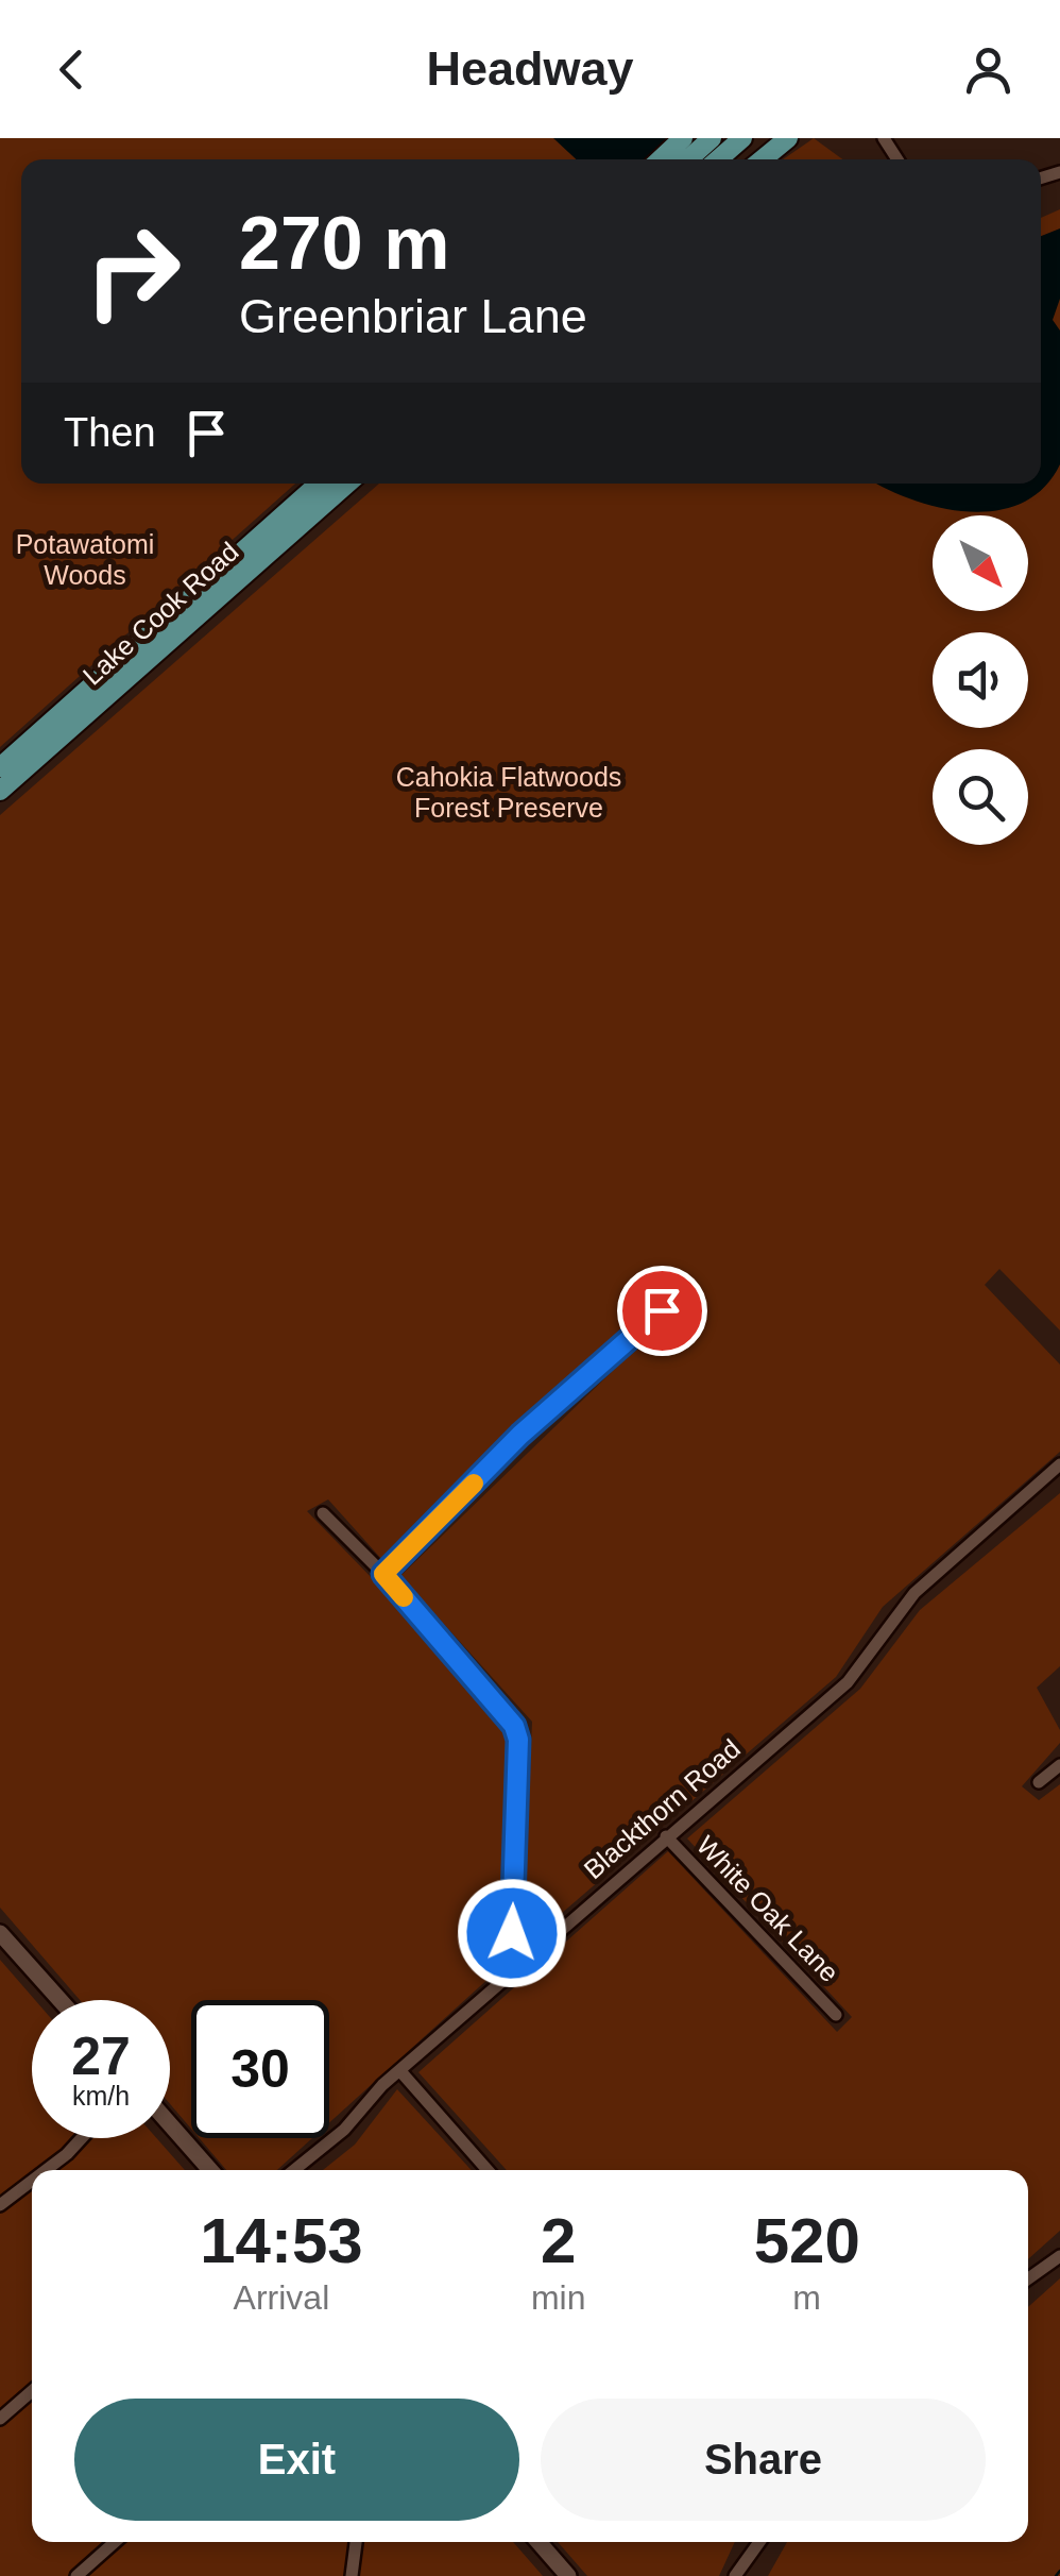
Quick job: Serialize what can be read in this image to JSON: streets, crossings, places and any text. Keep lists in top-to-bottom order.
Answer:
{
  "streets": {
    "main road": ["Lake Cook Road"],
    "street": ["Blackthorn Road", "White Oak Lane"]
  },
  "crossings": [
    ["Blackthorn Road", "White Oak Lane"]
  ],
  "parks": ["Potawatomi Woods", "Cahokia Flatwoods Forest Preserve"],
  "north": "bottom right",
  "page": {
    "header": "Headway",
    "turn": ["270 m", "Greenbriar Lane"],
    "then": "Then",
    "speed": "27 km/h",
    "limit": "30",
    "eta": [
      "14:53",
      "Arrival",
      "2",
      "min",
      "520",
      "m"
    ],
    "buttons": ["Exit", "Share"]
  }
}
